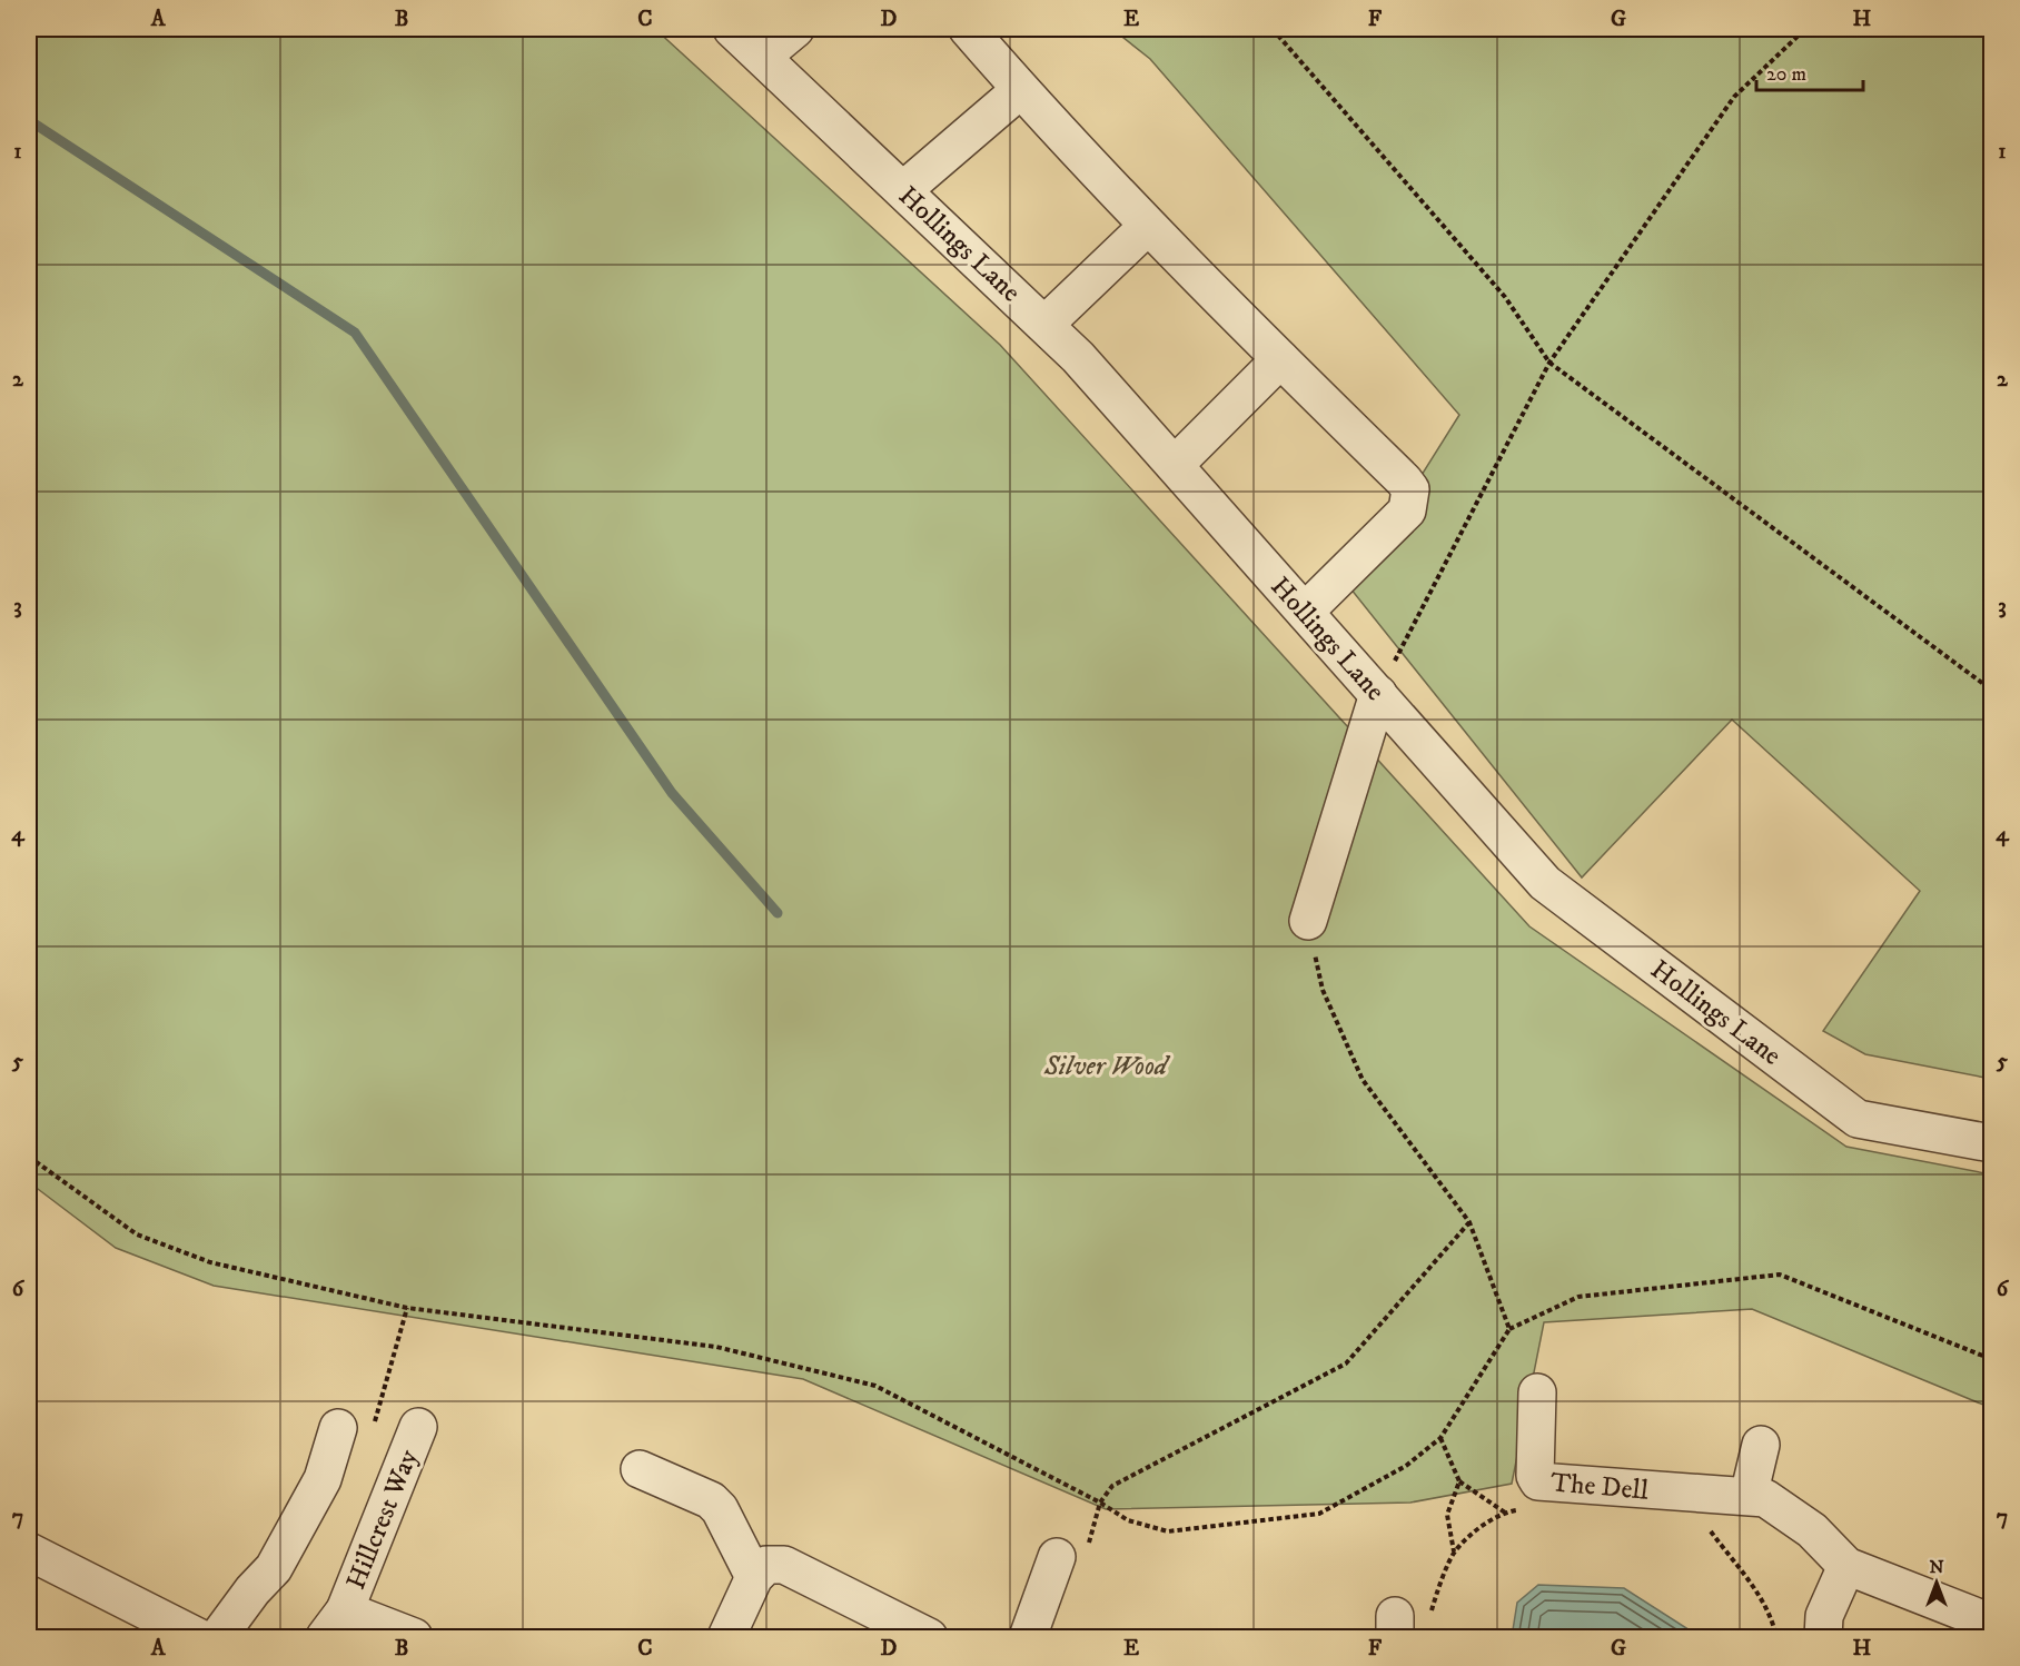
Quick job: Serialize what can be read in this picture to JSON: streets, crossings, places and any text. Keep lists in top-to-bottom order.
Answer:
{
  "streets": {
    "street": ["Hollings Lane", "The Dell", "Hillcrest Way"]
  },
  "parks": ["Silver Wood"],
  "scale_bar": "20 m",
  "north": "top",
  "grid": {
    "columns": [
      "A",
      "B",
      "C",
      "D",
      "E",
      "F",
      "G",
      "H"
    ],
    "rows": [
      "1",
      "2",
      "3",
      "4",
      "5",
      "6",
      "7"
    ]
  }
}
